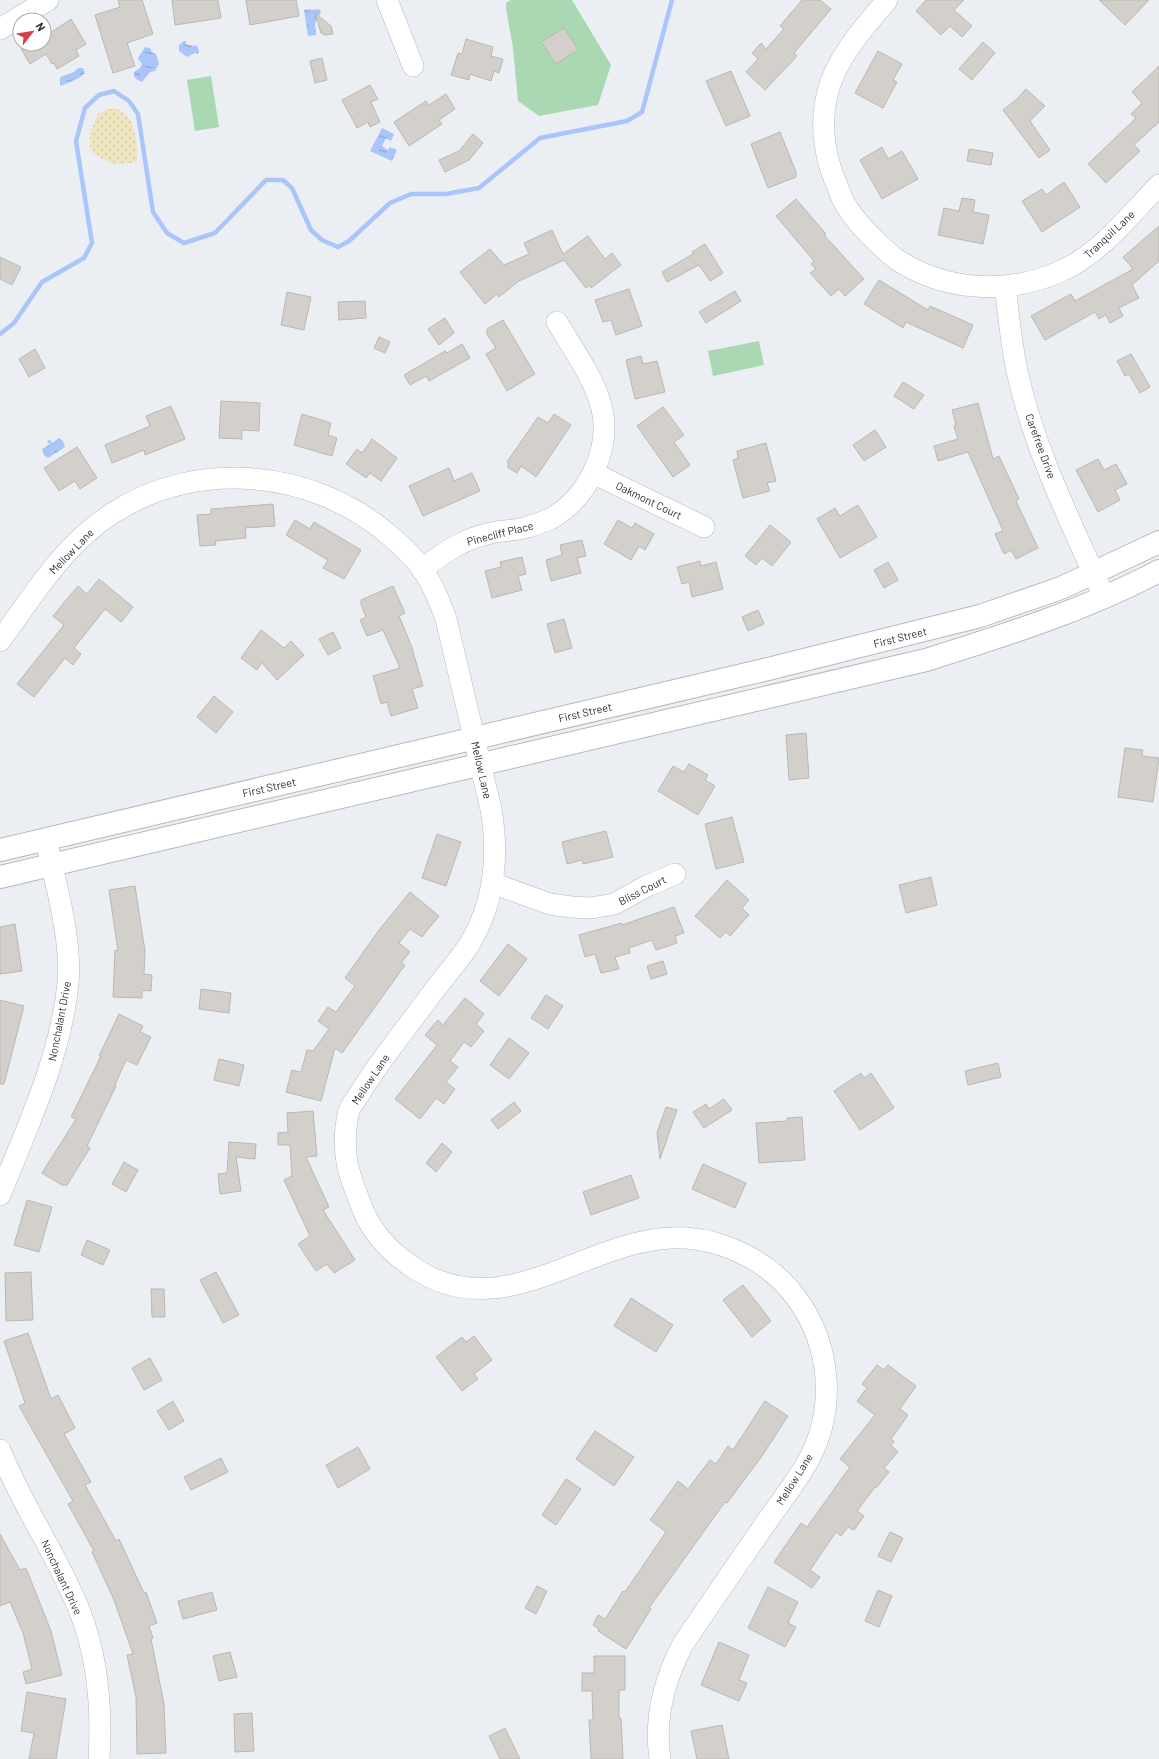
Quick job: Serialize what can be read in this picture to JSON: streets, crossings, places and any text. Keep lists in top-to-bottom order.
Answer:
{
  "streets": {
    "main road": ["First Street"],
    "street": [
      "Tranquil Lane",
      "Carefree Drive",
      "Oakmont Court",
      "Pinecliff Place",
      "Mellow Lane",
      "Bliss Court",
      "Nonchalant Drive"
    ]
  },
  "crossings": [
    ["Tranquil Lane", "Carefree Drive"],
    ["Carefree Drive", "First Street"],
    ["Oakmont Court", "Pinecliff Place"],
    ["Pinecliff Place", "Mellow Lane"],
    ["Mellow Lane", "First Street"],
    ["Mellow Lane", "Bliss Court"],
    ["First Street", "Nonchalant Drive"]
  ],
  "north": "top right"
}
